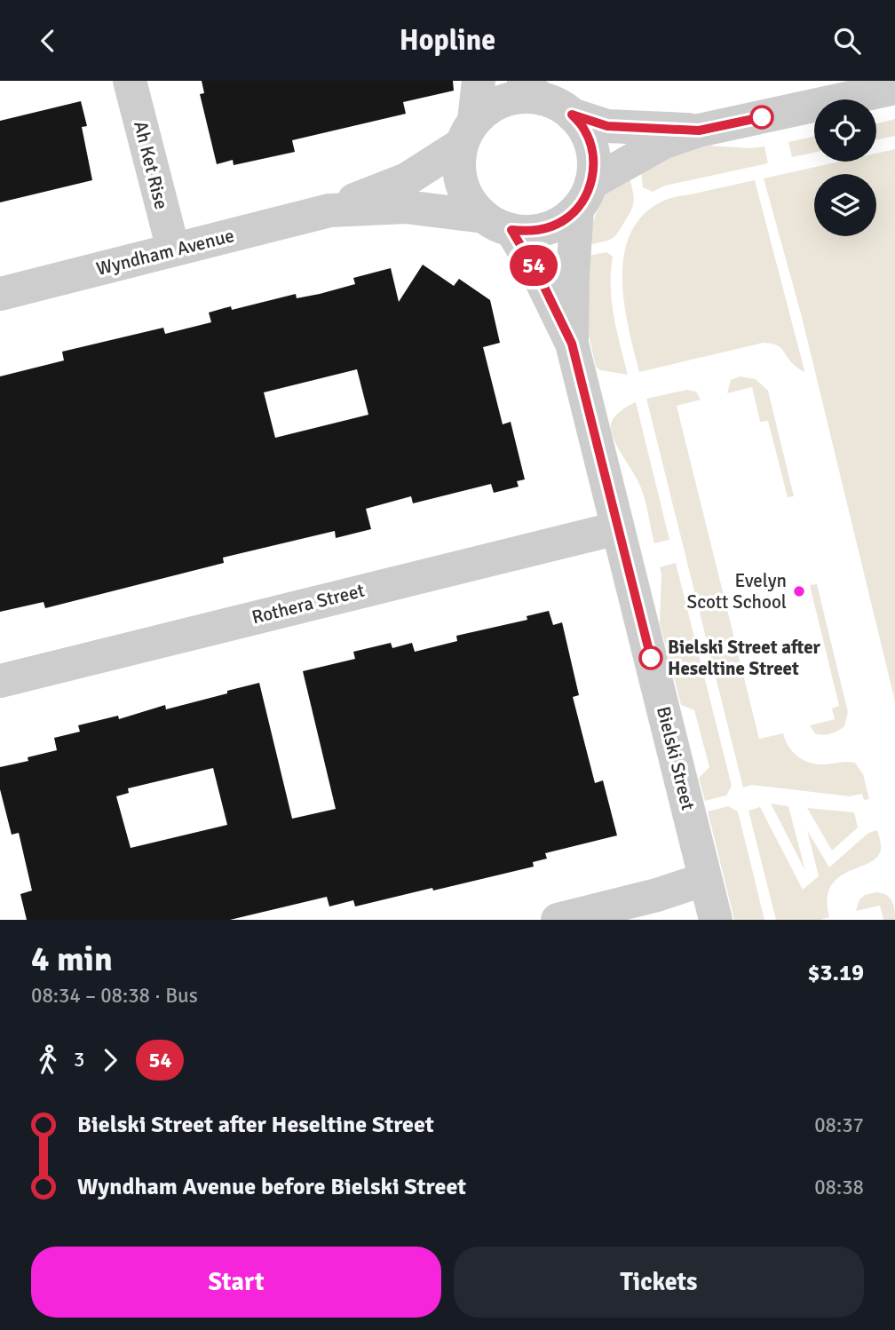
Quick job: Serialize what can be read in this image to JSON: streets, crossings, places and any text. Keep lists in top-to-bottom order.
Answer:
{
  "streets": {
    "street": [
      "Ah Ket Rise",
      "Wyndham Avenue",
      "Rothera Street",
      "Bielski Street"
    ]
  },
  "crossings": [
    ["Ah Ket Rise", "Wyndham Avenue"],
    ["Wyndham Avenue", "Bielski Street"],
    ["Rothera Street", "Bielski Street"]
  ],
  "places": ["Evelyn Scott School", "Bielski Street after Heseltine Street"],
  "lines": ["bus line 54"],
  "page": {
    "header": "Hopline",
    "on_map": "54",
    "heading": ["4 min", "08:34 – 08:38 · Bus", "$3.19"],
    "legs": ["3", "54"],
    "list": [
      {
        "name": "Bielski Street after Heseltine Street",
        "value": "08:37"
      },
      {
        "name": "Wyndham Avenue before Bielski Street",
        "value": "08:38"
      }
    ],
    "buttons": ["Start", "Tickets"]
  }
}
